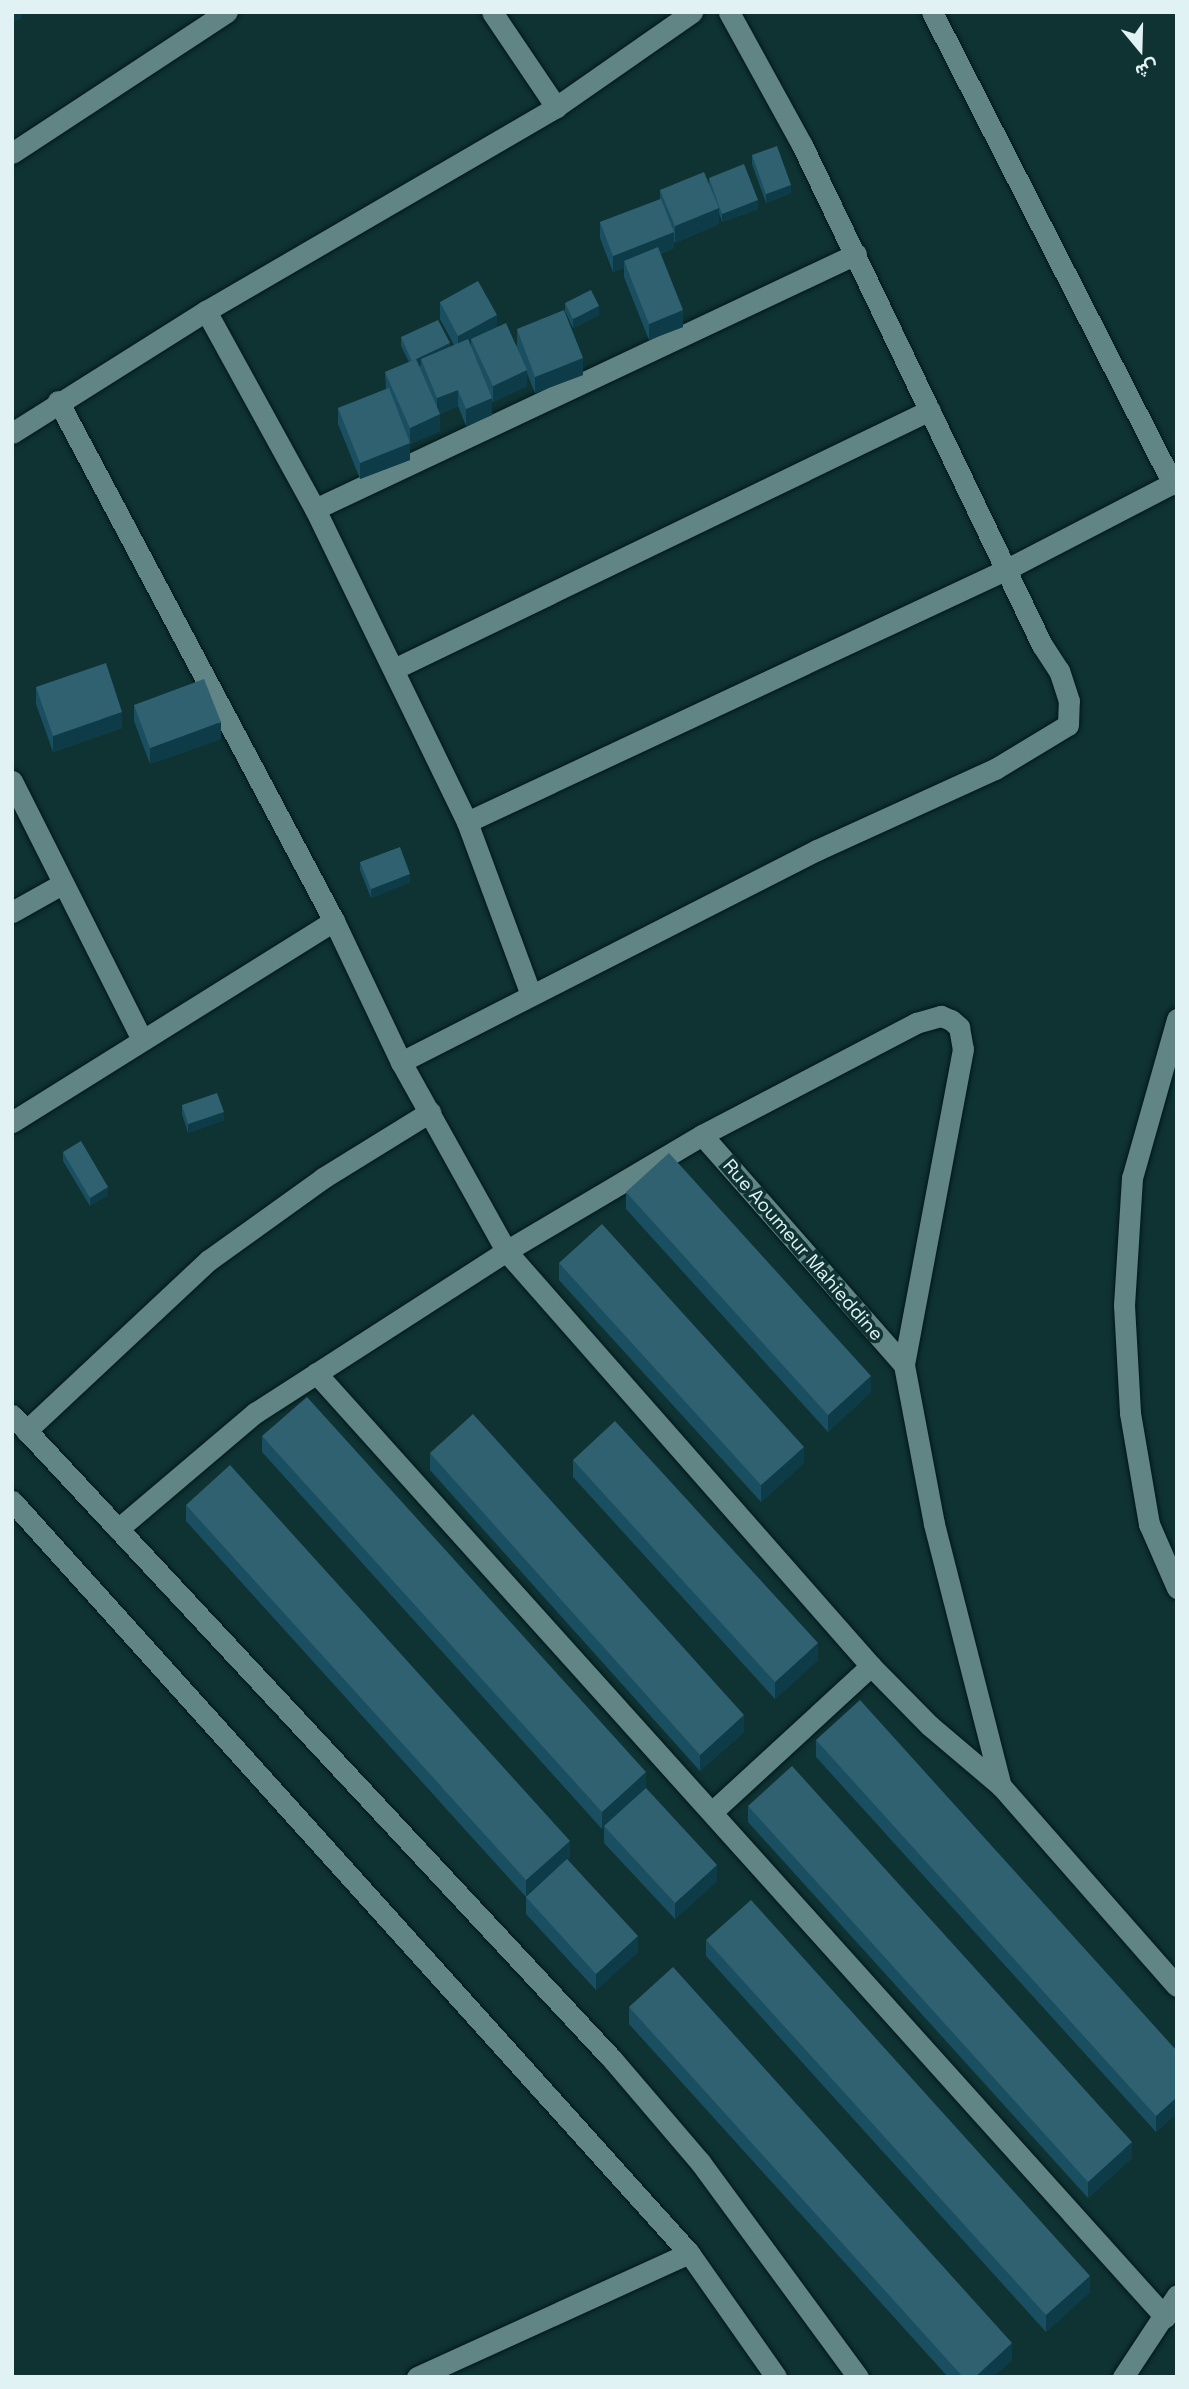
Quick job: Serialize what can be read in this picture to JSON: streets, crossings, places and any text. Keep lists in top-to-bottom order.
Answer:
{
  "streets": {
    "street": ["Rue Aoumeur Mahieddine"]
  },
  "north": "bottom"
}
